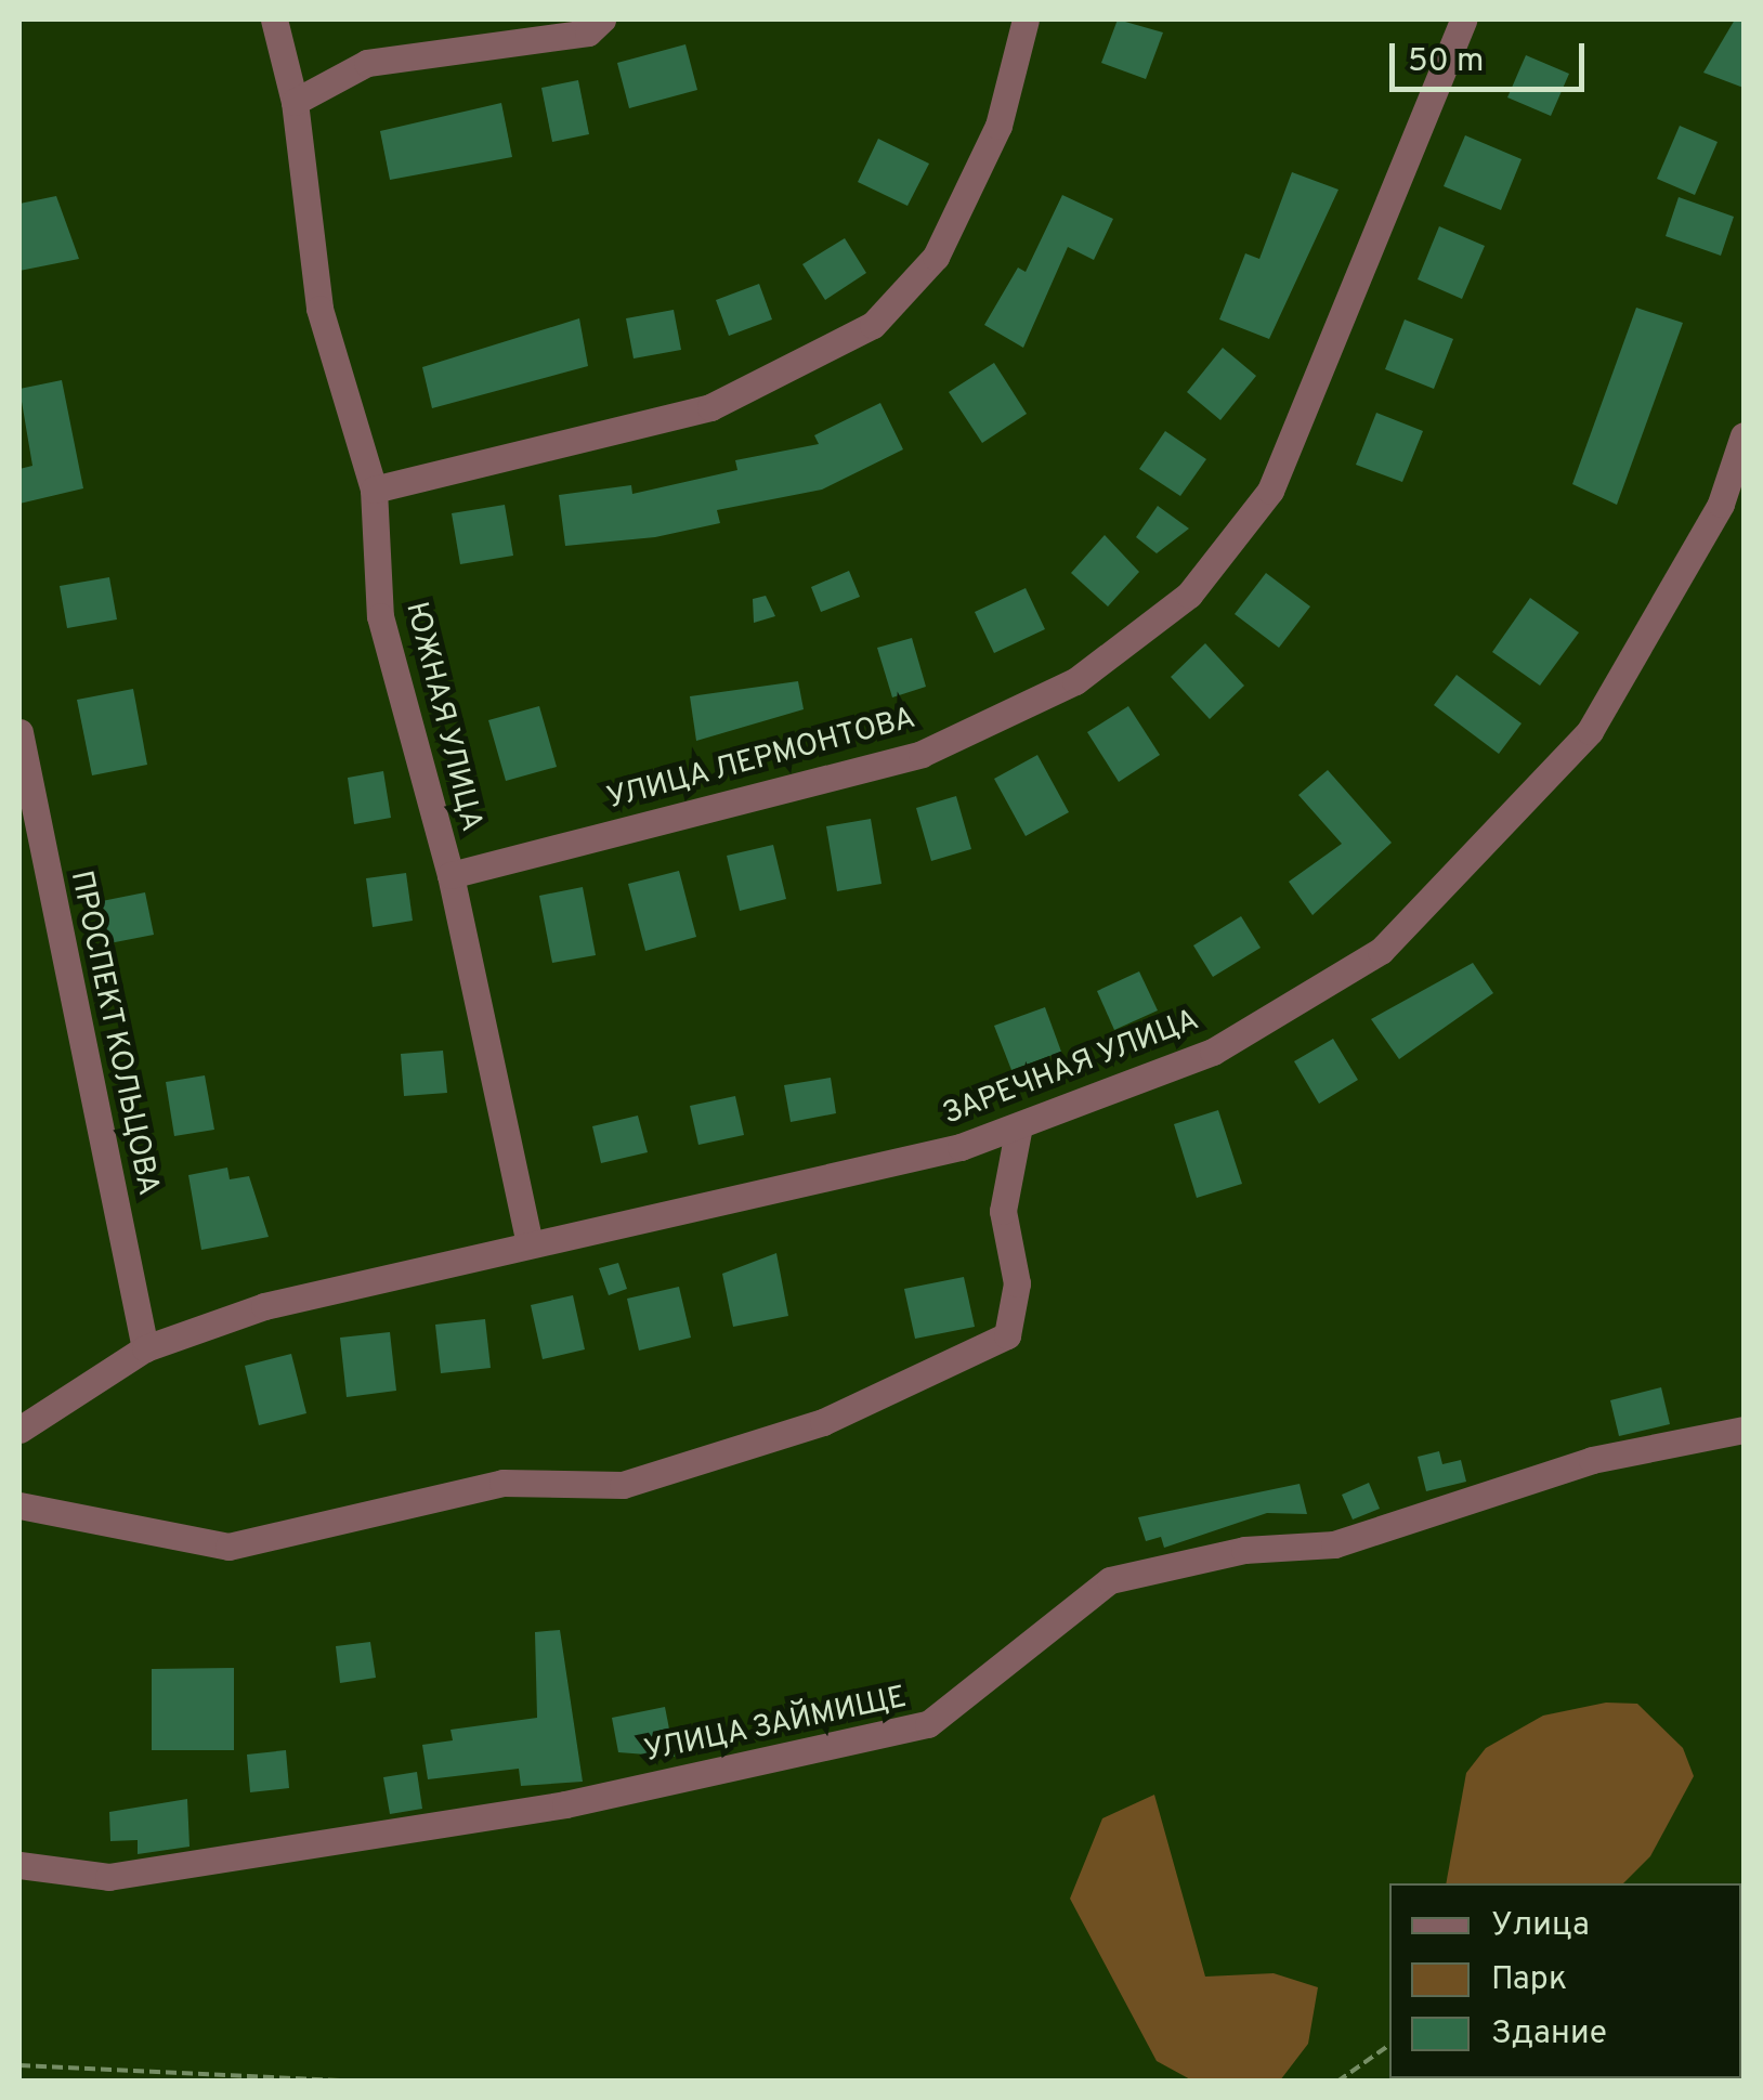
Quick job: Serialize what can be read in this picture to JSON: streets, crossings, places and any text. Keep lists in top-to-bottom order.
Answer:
{
  "streets": {
    "street": [
      "ЮЖНАЯ УЛИЦА",
      "УЛИЦА ЛЕРМОНТОВА",
      "ПРОСПЕКТ КОЛЬЦОВА",
      "ЗАРЕЧНАЯ УЛИЦА",
      "УЛИЦА ЗАЙМИЩЕ"
    ]
  },
  "crossings": [
    ["ЮЖНАЯ УЛИЦА", "УЛИЦА ЛЕРМОНТОВА"],
    ["ЮЖНАЯ УЛИЦА", "ЗАРЕЧНАЯ УЛИЦА"],
    ["ПРОСПЕКТ КОЛЬЦОВА", "ЗАРЕЧНАЯ УЛИЦА"]
  ],
  "legend": ["Улица", "Парк", "Здание"],
  "scale_bar": "50 m"
}
